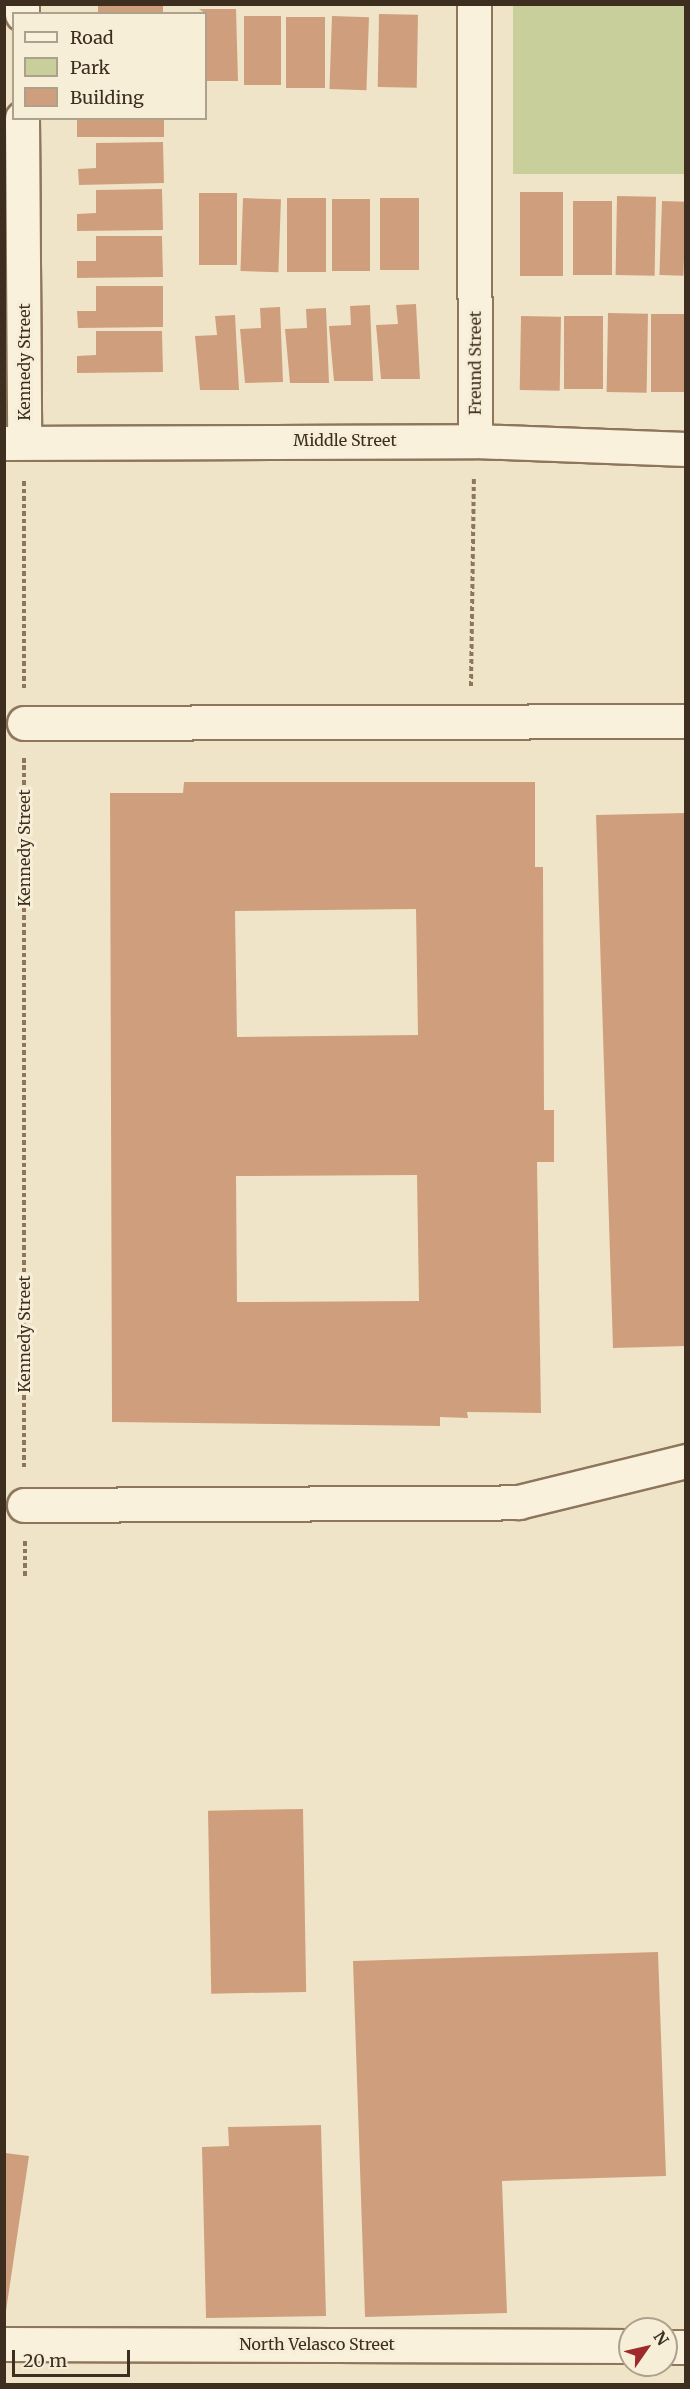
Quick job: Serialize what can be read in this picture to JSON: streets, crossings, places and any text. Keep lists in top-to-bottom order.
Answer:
{
  "streets": {
    "street": [
      "Kennedy Street",
      "Freund Street",
      "Middle Street",
      "North Velasco Street"
    ]
  },
  "crossings": [
    ["Kennedy Street", "Middle Street"],
    ["Freund Street", "Middle Street"]
  ],
  "legend": ["Road", "Park", "Building"],
  "scale_bar": "20 m",
  "north": "top right"
}
